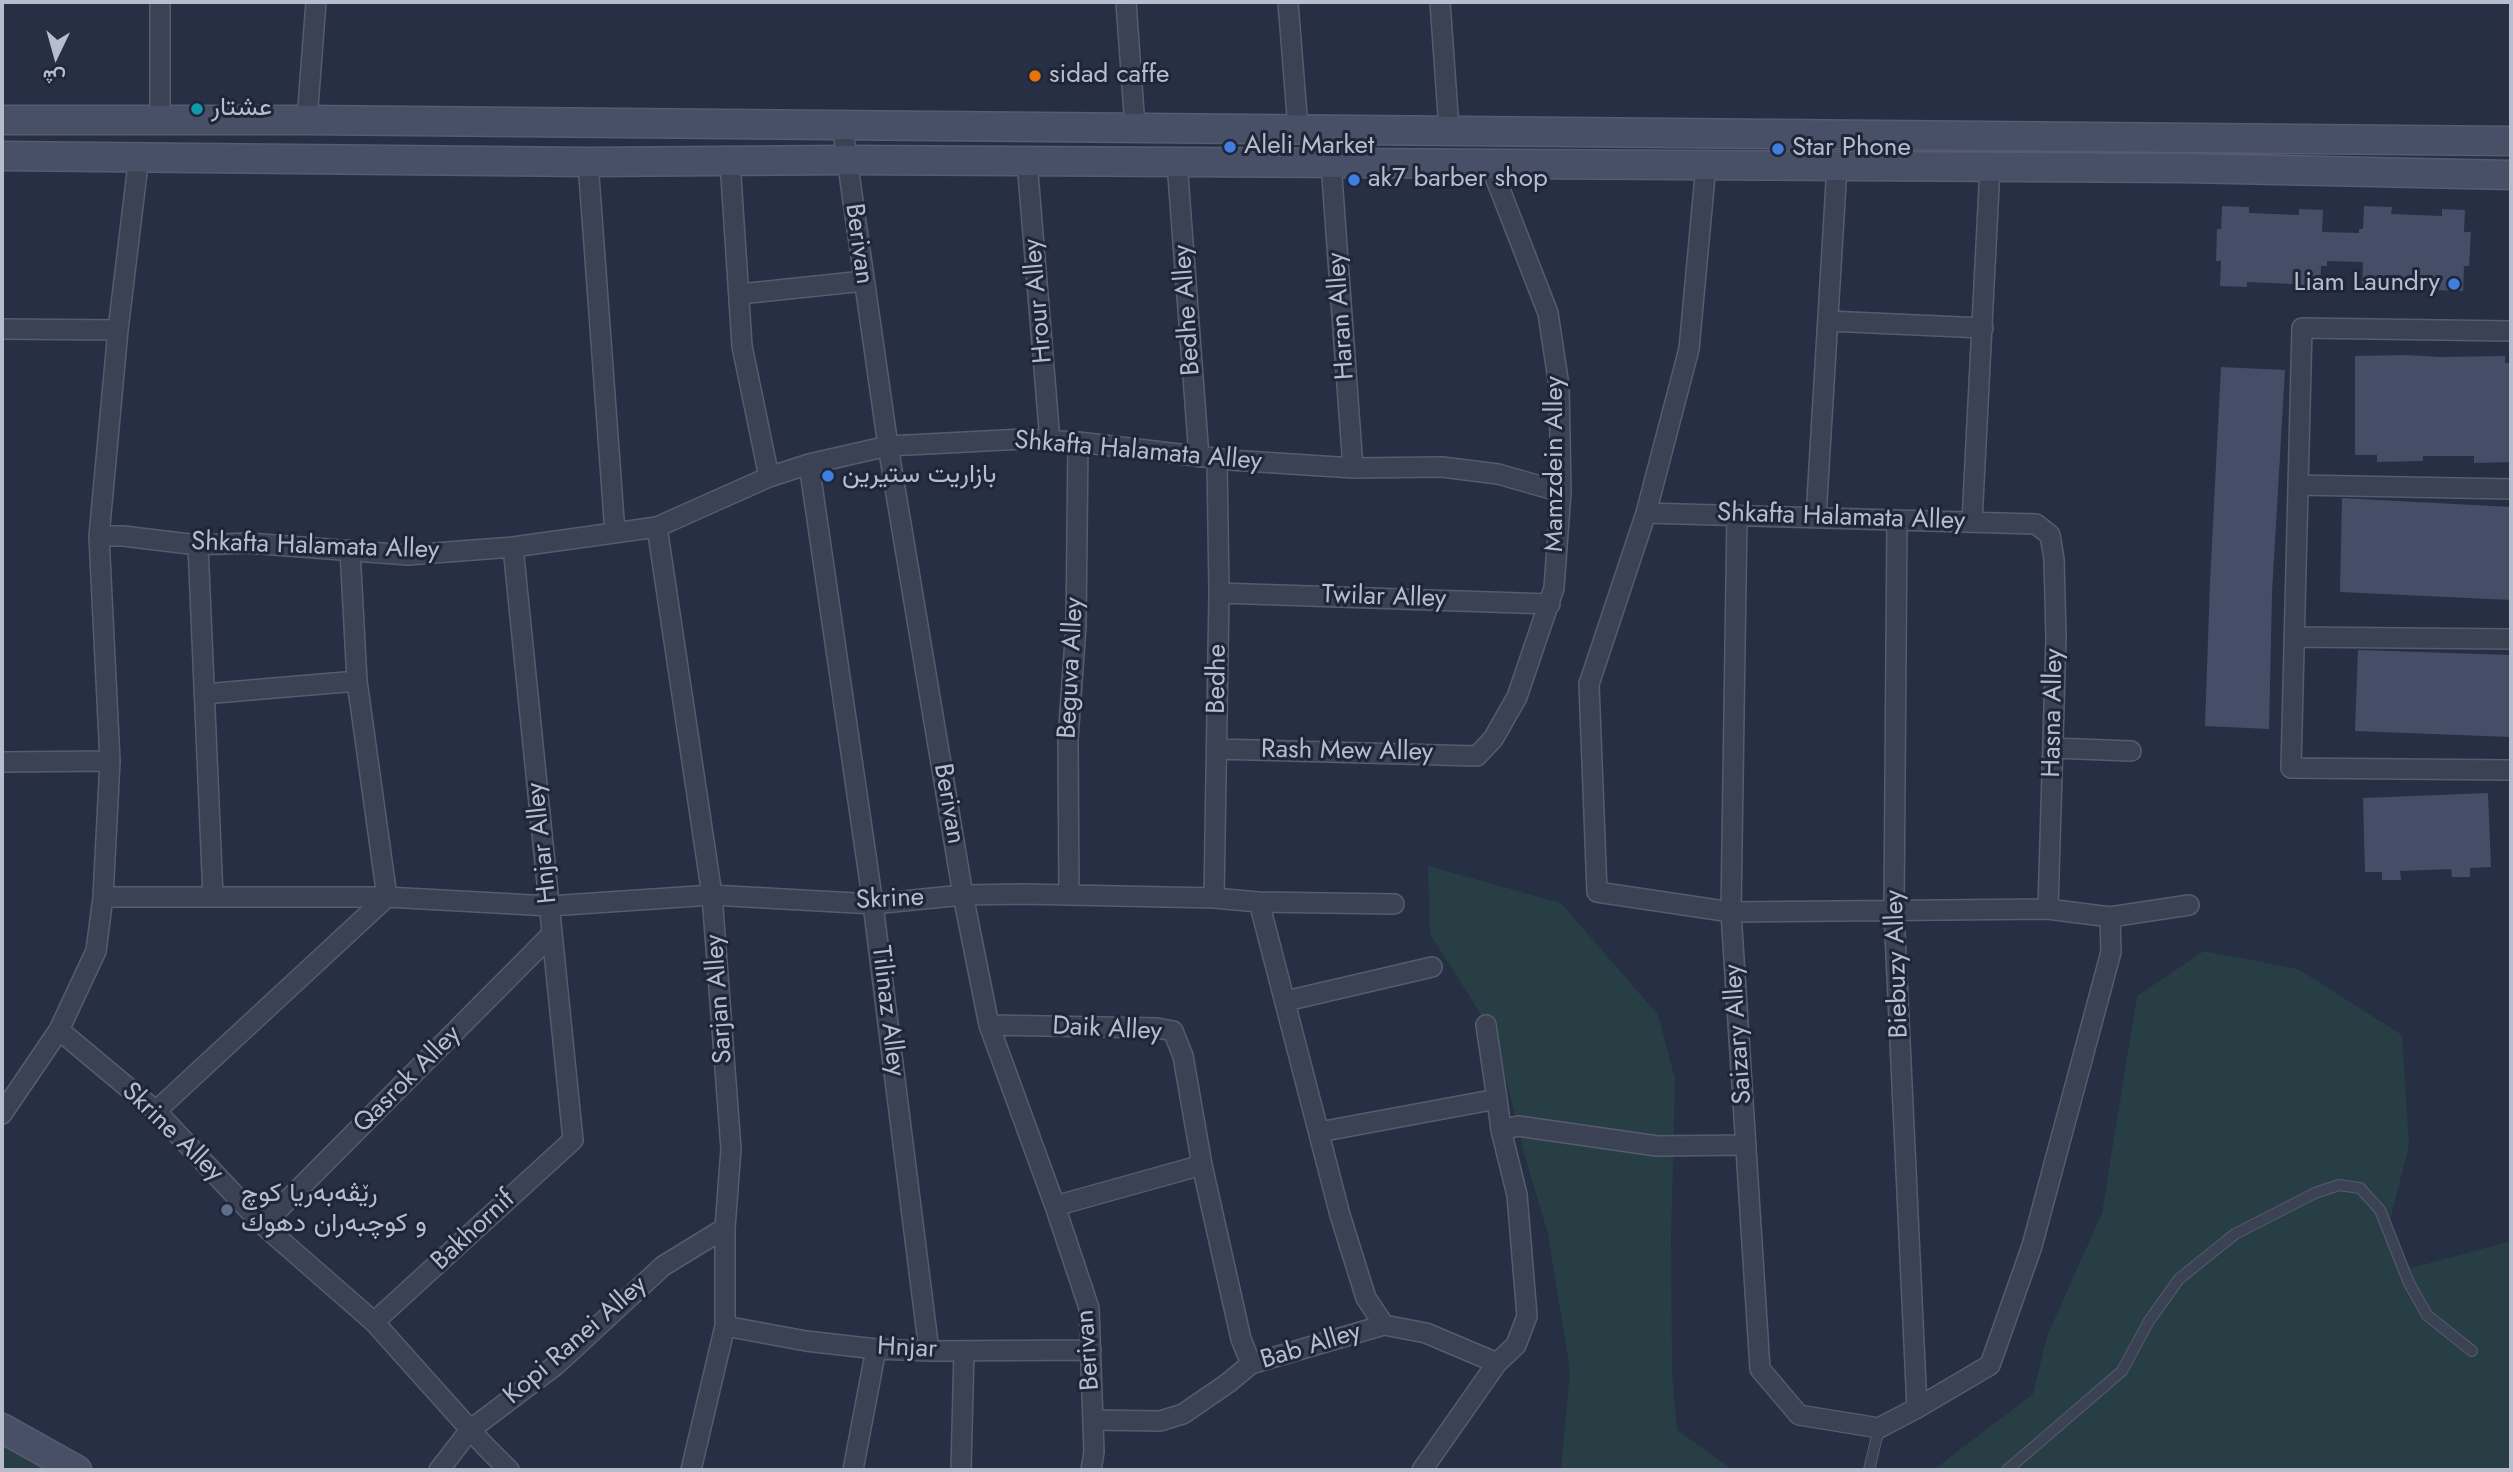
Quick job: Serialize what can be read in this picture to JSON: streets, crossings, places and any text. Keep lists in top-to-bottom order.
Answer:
{
  "streets": {
    "street": [
      "Berivan",
      "Hrour Alley",
      "Bedhe Alley",
      "Haran Alley",
      "Shkafta Halamata Alley",
      "Mamzdein Alley",
      "Twilar Alley",
      "Beguva Alley",
      "Bedhe",
      "Hasna Alley",
      "Rash Mew Alley",
      "Hnjar Alley",
      "Skrine",
      "Biebuzy Alley",
      "Sarjan Alley",
      "Tilinaz Alley",
      "Daik Alley",
      "Saizary Alley",
      "Qasrok Alley",
      "Skrine Alley",
      "Bakhornif",
      "Kopi Ranei Alley",
      "Bab Alley",
      "Hnjar"
    ]
  },
  "crossings": [
    ["Berivan", "Shkafta Halamata Alley"],
    ["Berivan", "Skrine"],
    ["Berivan", "Daik Alley"],
    ["Berivan", "Bab Alley"],
    ["Berivan", "Hnjar"],
    ["Hrour Alley", "Shkafta Halamata Alley"],
    ["Bedhe Alley", "Shkafta Halamata Alley"],
    ["Bedhe Alley", "Bedhe"],
    ["Haran Alley", "Shkafta Halamata Alley"],
    ["Shkafta Halamata Alley", "Mamzdein Alley"],
    ["Shkafta Halamata Alley", "Beguva Alley"],
    ["Shkafta Halamata Alley", "Bedhe"],
    ["Shkafta Halamata Alley", "Hasna Alley"],
    ["Shkafta Halamata Alley", "Hnjar Alley"],
    ["Shkafta Halamata Alley", "Biebuzy Alley"],
    ["Shkafta Halamata Alley", "Sarjan Alley"],
    ["Shkafta Halamata Alley", "Tilinaz Alley"],
    ["Shkafta Halamata Alley", "Saizary Alley"],
    ["Mamzdein Alley", "Twilar Alley"],
    ["Mamzdein Alley", "Rash Mew Alley"],
    ["Twilar Alley", "Bedhe"],
    ["Beguva Alley", "Skrine"],
    ["Bedhe", "Rash Mew Alley"],
    ["Bedhe", "Skrine"],
    ["Hnjar Alley", "Skrine"],
    ["Hnjar Alley", "Qasrok Alley"],
    ["Hnjar Alley", "Bakhornif"],
    ["Skrine", "Sarjan Alley"],
    ["Skrine", "Tilinaz Alley"],
    ["Sarjan Alley", "Kopi Ranei Alley"],
    ["Sarjan Alley", "Hnjar"],
    ["Tilinaz Alley", "Hnjar"],
    ["Daik Alley", "Bab Alley"],
    ["Qasrok Alley", "Skrine Alley"],
    ["Skrine Alley", "Bakhornif"],
    ["Skrine Alley", "Kopi Ranei Alley"]
  ],
  "places": [
    "sidad caffe",
    "عشتار",
    "Aleli Market",
    "Star Phone",
    "ak7 barber shop",
    "Liam Laundry",
    "بازاريت ستيرين",
    "رێڤه‌به‌ریا كوچ و كوچبه‌ران دهوك"
  ],
  "north": "bottom"
}
